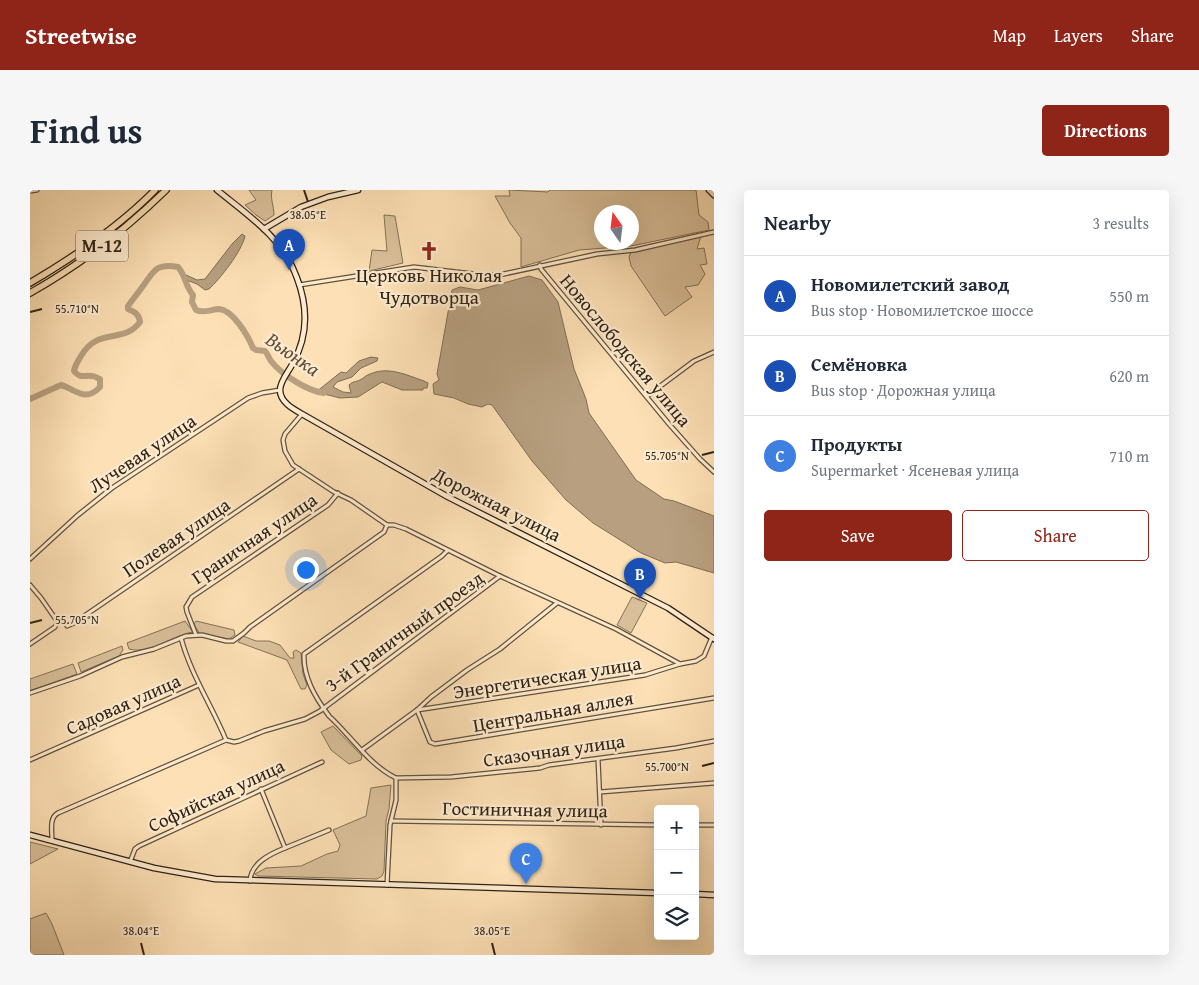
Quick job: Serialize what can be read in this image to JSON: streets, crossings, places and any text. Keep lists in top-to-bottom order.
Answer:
{
  "streets": {
    "highway": ["М-12"],
    "main road": ["Дорожная улица"],
    "street": [
      "Новослободская улица",
      "Лучевая улица",
      "Полевая улица",
      "Граничная улица",
      "3-й Граничный проезд",
      "Энергетическая улица",
      "Садовая улица",
      "Центральная аллея",
      "Сказочная улица",
      "Софийская улица",
      "Гостиничная улица"
    ]
  },
  "crossings": [
    ["Лучевая улица", "Дорожная улица"],
    ["Дорожная улица", "Граничная улица"],
    ["Дорожная улица", "Энергетическая улица"],
    ["Полевая улица", "Граничная улица"],
    ["Граничная улица", "3-й Граничный проезд"],
    ["Граничная улица", "Энергетическая улица"],
    ["Энергетическая улица", "Центральная аллея"]
  ],
  "water": ["Вьюнка"],
  "places": {
    "church": ["Церковь Николая Чудотворца"]
  },
  "north": "top",
  "page": {
    "header": "Streetwise",
    "nav": ["Map", "Layers", "Share"],
    "title": "Find us",
    "buttons": [
      "Directions",
      ["Save", "Share"]
    ],
    "heading": ["Nearby", "3 results"],
    "pins": ["A", "B", "C"],
    "list": [
      {
        "mark": "A",
        "name": "Новомилетский завод",
        "note": "Bus stop · Новомилетское шоссе",
        "value": "550 m"
      },
      {
        "mark": "B",
        "name": "Семёновка",
        "note": "Bus stop · Дорожная улица",
        "value": "620 m"
      },
      {
        "mark": "C",
        "name": "Продукты",
        "note": "Supermarket · Ясеневая улица",
        "value": "710 m"
      }
    ],
    "map_buttons": ["+", "−"]
  },
  "coordinates": [
    "38.05°E",
    "55.710°N",
    "55.705°N",
    "55.700°N",
    "38.04°E"
  ]
}
